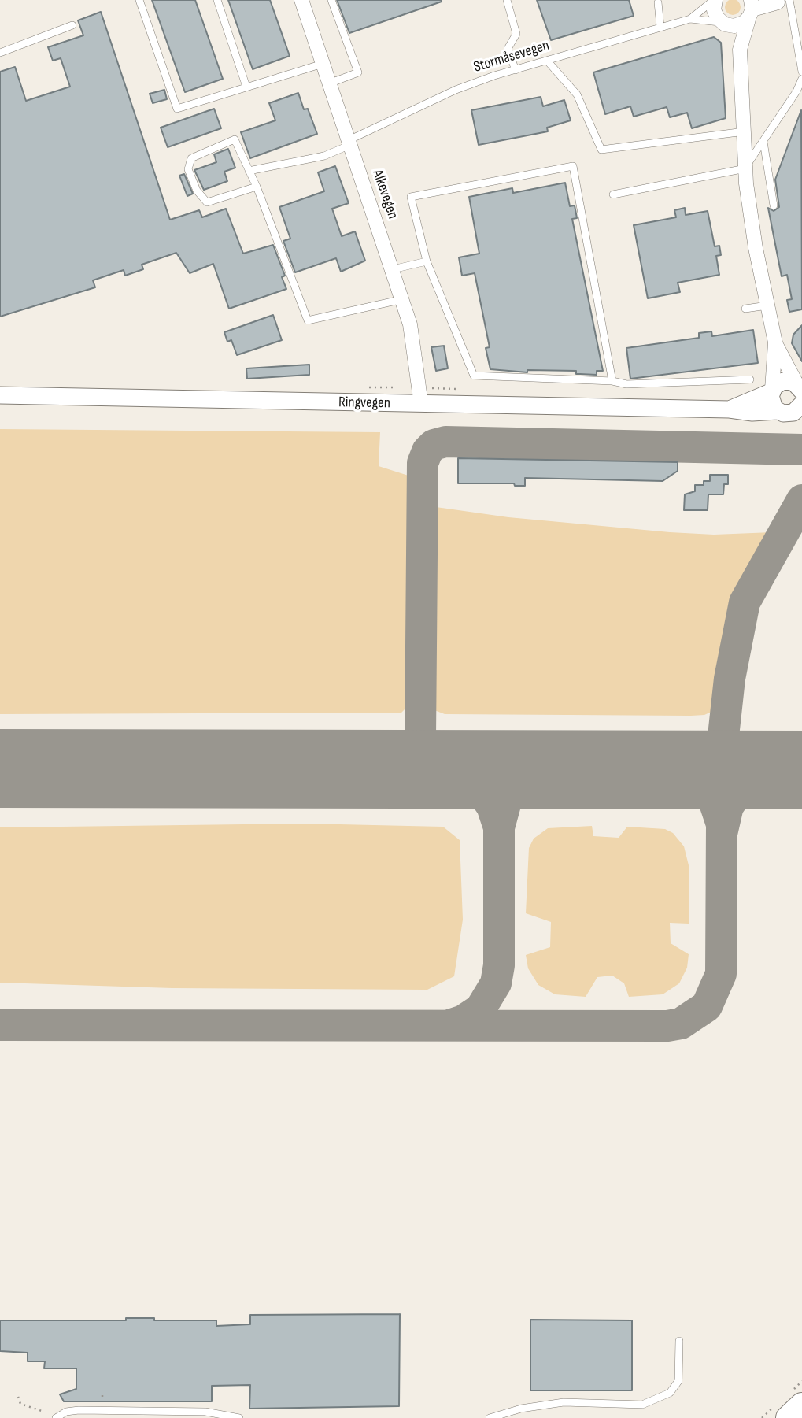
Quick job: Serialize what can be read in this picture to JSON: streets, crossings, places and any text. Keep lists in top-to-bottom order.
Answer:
{
  "streets": {
    "street": ["Alkevegen", "Ringvegen"],
    "lane": ["Stormåsevegen"]
  },
  "crossings": [
    ["Stormåsevegen", "Alkevegen"],
    ["Alkevegen", "Ringvegen"]
  ]
}
